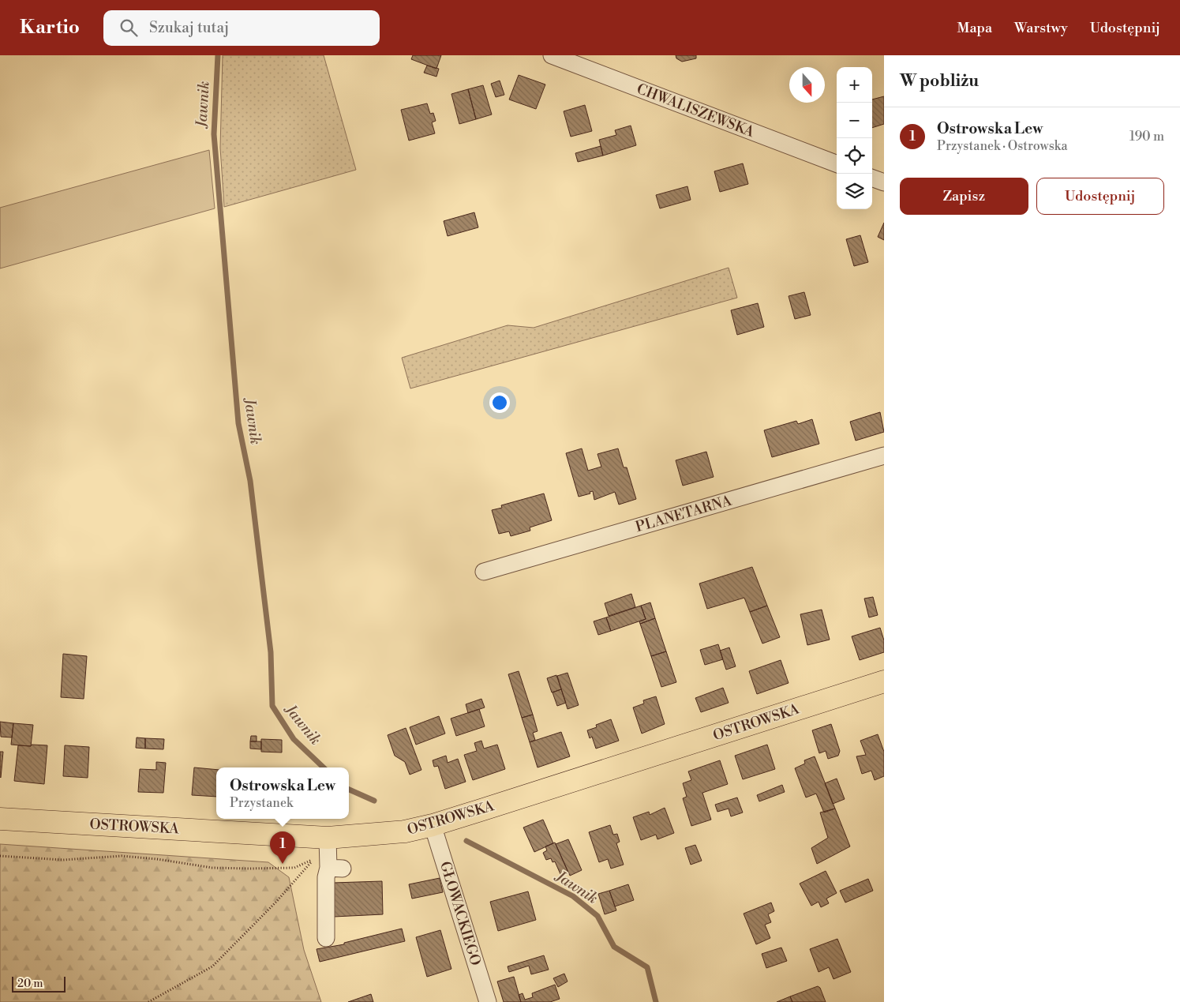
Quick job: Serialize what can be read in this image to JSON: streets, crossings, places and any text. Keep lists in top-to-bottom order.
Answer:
{
  "streets": {
    "main road": ["OSTROWSKA"],
    "street": ["CHWALISZEWSKA", "PLANETARNA", "GŁOWACKIEGO"]
  },
  "crossings": [
    ["OSTROWSKA", "GŁOWACKIEGO"]
  ],
  "water": ["Jawnik"],
  "scale_bar": "20 m",
  "north": "bottom",
  "page": {
    "header": "Kartio",
    "search": "Szukaj tutaj",
    "nav": ["Mapa", "Warstwy", "Udostępnij"],
    "heading": "W pobliżu",
    "map_buttons": ["+", "−"],
    "list": [
      {
        "mark": "1",
        "name": "Ostrowska Lew",
        "note": "Przystanek · Ostrowska",
        "value": "190 m"
      }
    ],
    "buttons": ["Zapisz", "Udostępnij"],
    "popup": ["Ostrowska Lew", "Przystanek"],
    "pins": "1",
    "scale": "20 m"
  }
}
